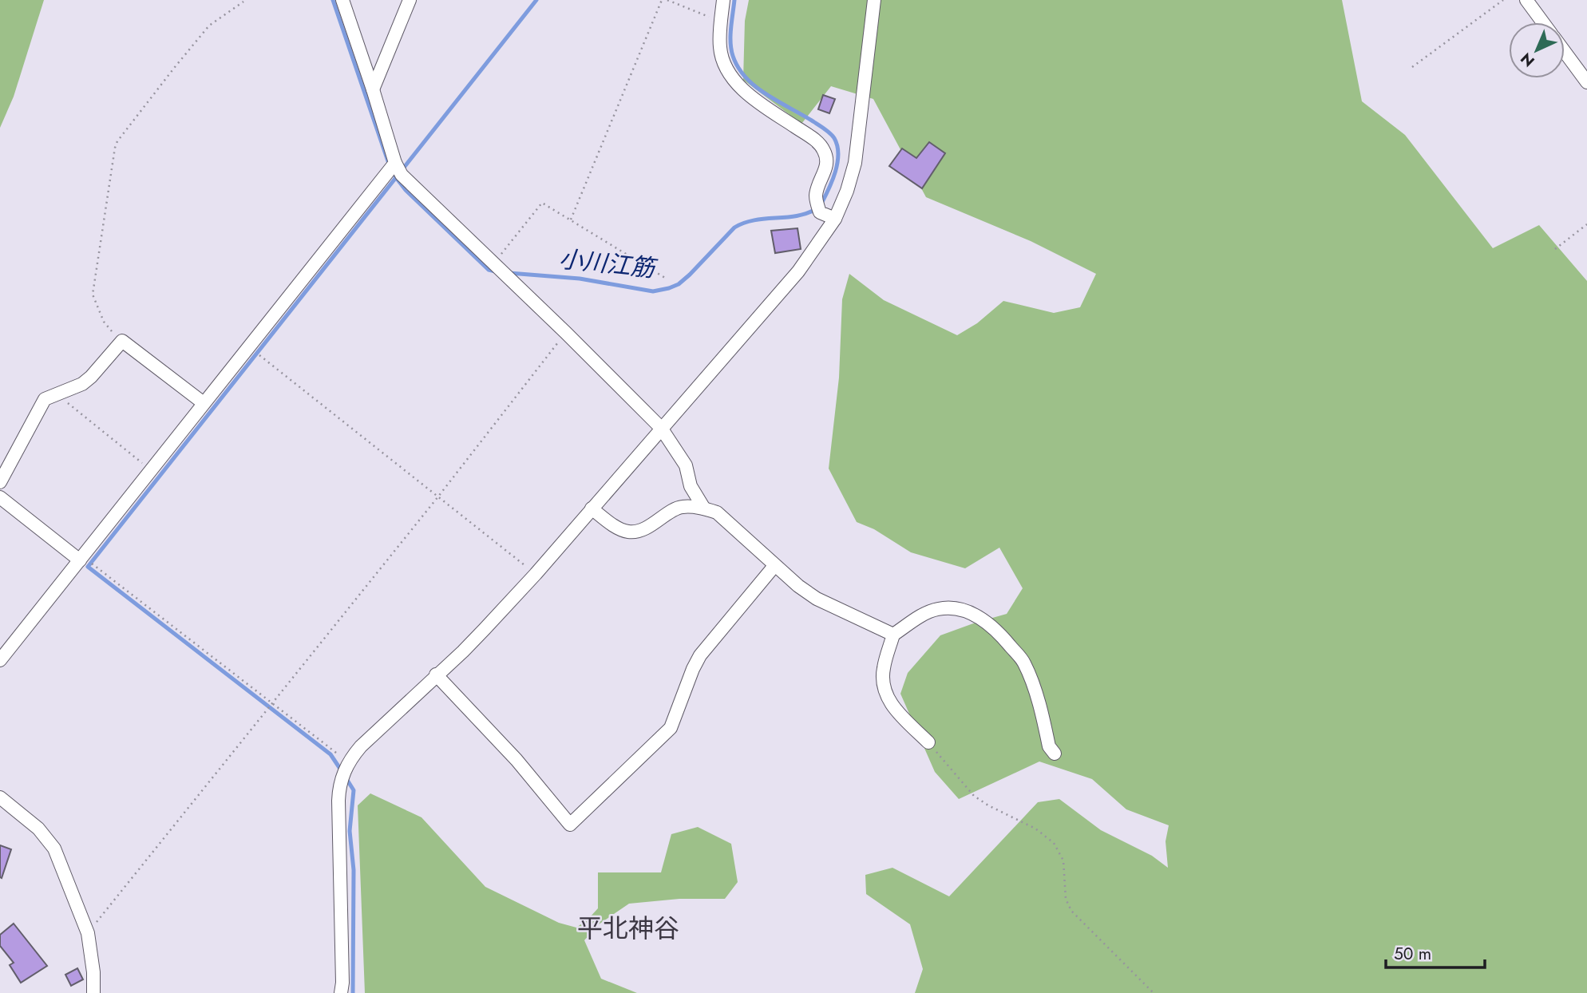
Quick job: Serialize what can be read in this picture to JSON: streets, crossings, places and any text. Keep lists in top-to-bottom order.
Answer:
{
  "districts": ["平北神谷"],
  "water": ["小川江筋"],
  "scale_bar": "50 m",
  "north": "bottom left"
}
